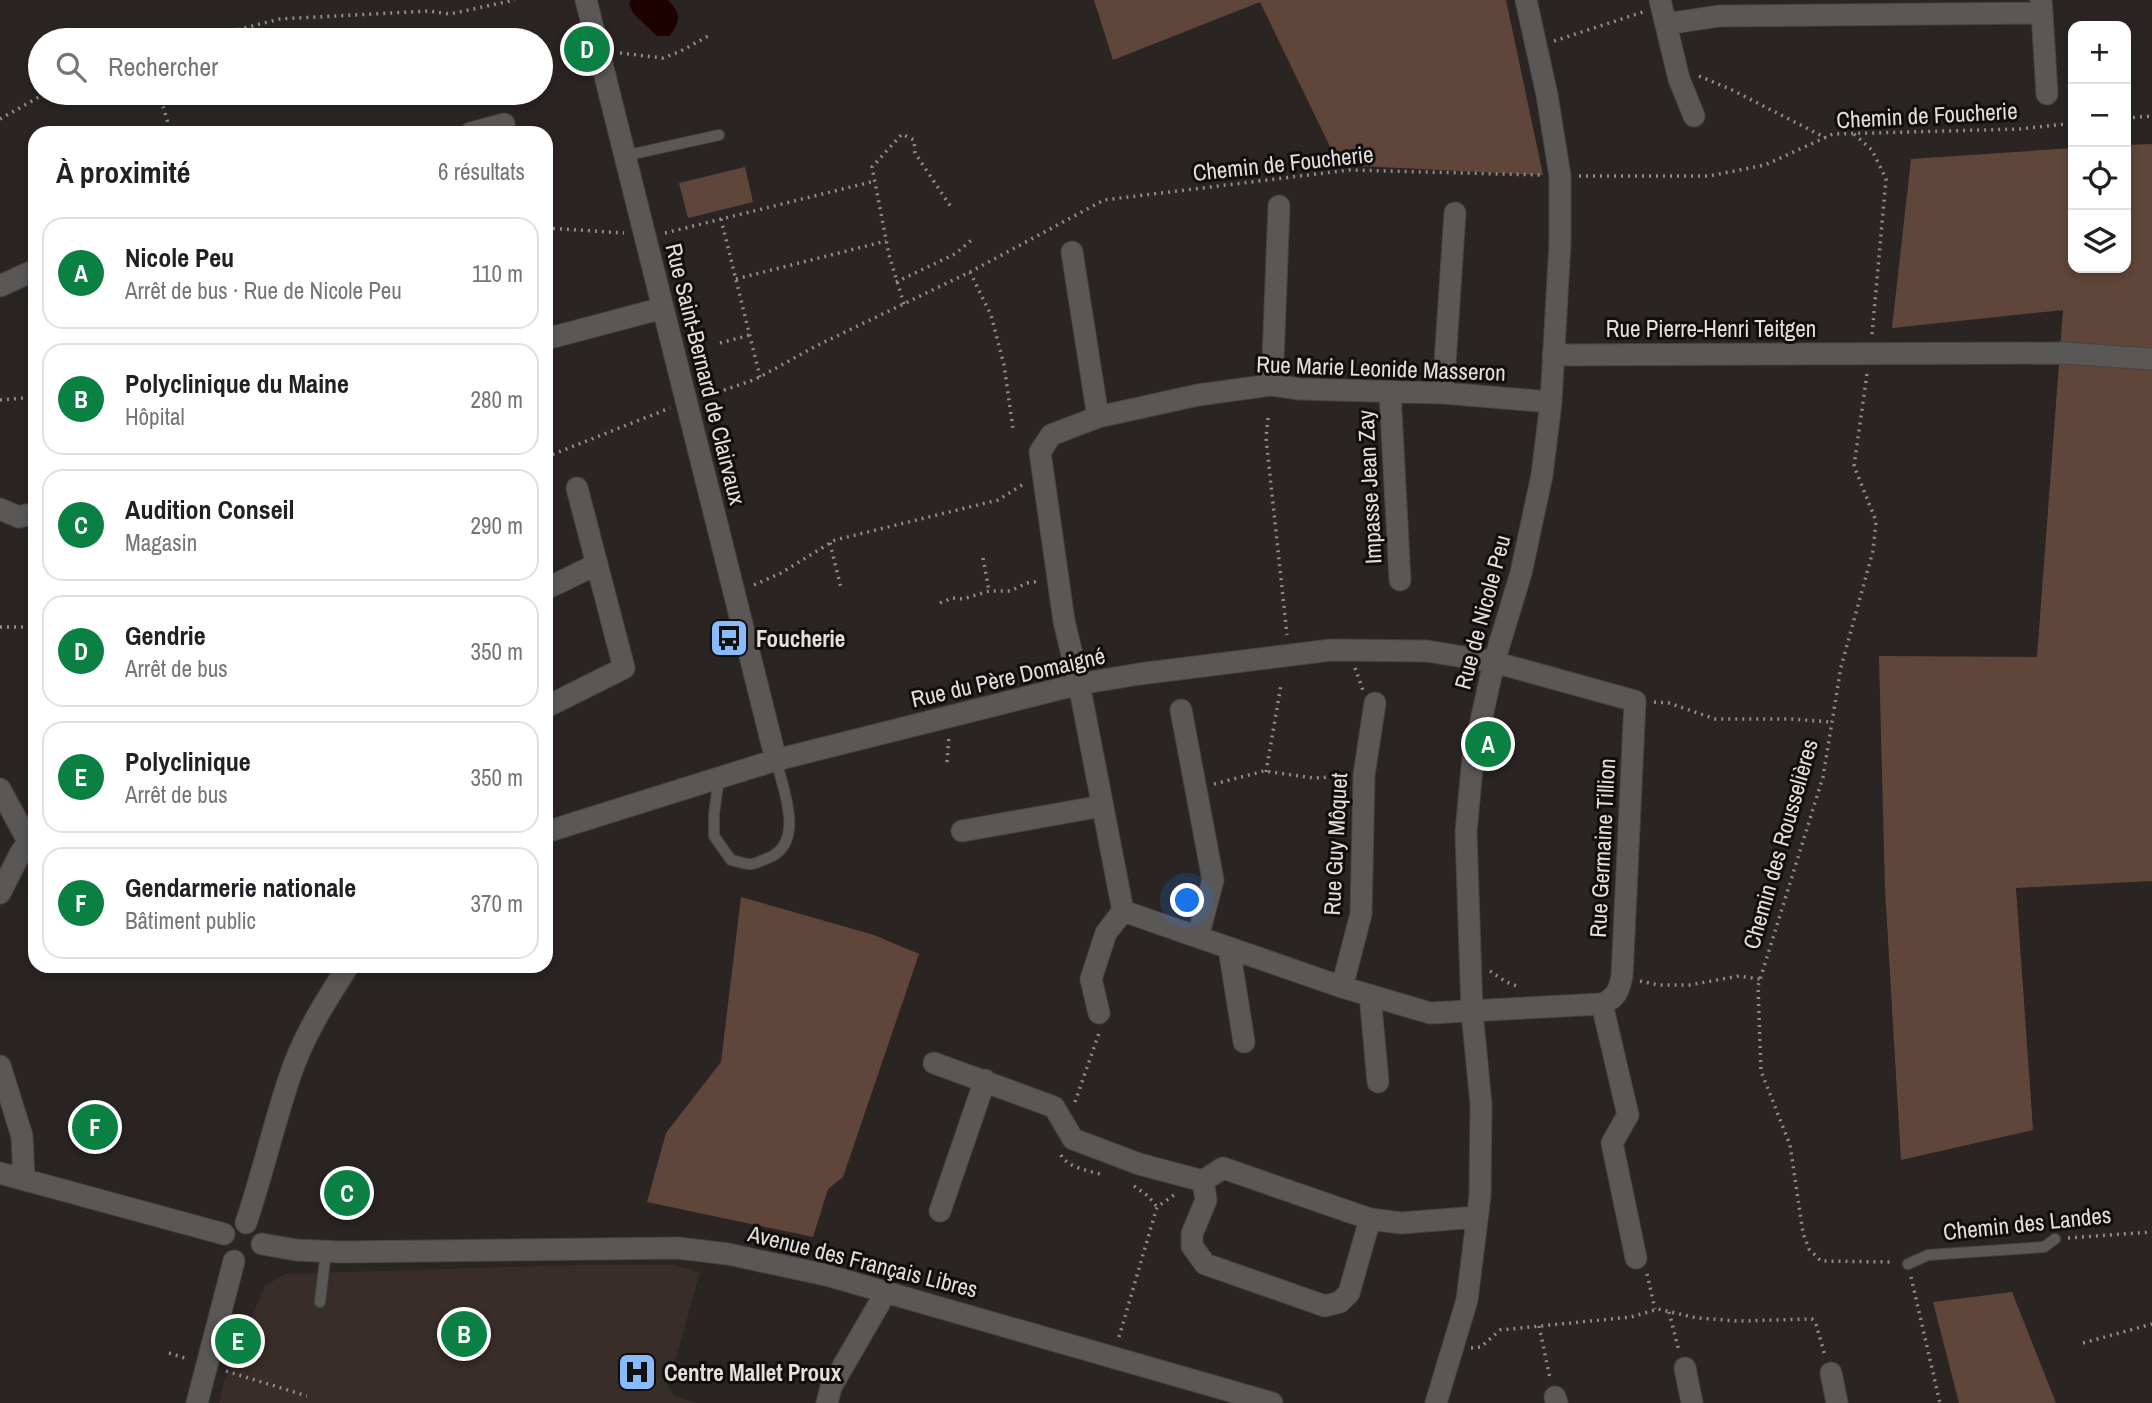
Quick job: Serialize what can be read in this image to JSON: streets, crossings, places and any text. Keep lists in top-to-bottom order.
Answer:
{
  "streets": {
    "street": [
      "Rue Pierre-Henri Teitgen",
      "Rue Marie Leonide Masseron",
      "Rue Saint-Bernard de Clairvaux",
      "Impasse Jean Zay",
      "Rue de Nicole Peu",
      "Rue du Père Domaigné",
      "Rue Guy Môquet",
      "Rue Germaine Tillion",
      "Avenue des Français Libres"
    ],
    "lane": ["Chemin des Landes"],
    "path": ["Chemin de Foucherie", "Chemin des Rousselières"]
  },
  "crossings": [
    ["Chemin de Foucherie", "Rue Saint-Bernard de Clairvaux"],
    ["Chemin de Foucherie", "Rue de Nicole Peu"],
    ["Chemin de Foucherie", "Chemin des Rousselières"],
    ["Rue Pierre-Henri Teitgen", "Rue de Nicole Peu"],
    ["Rue Pierre-Henri Teitgen", "Chemin des Rousselières"],
    ["Rue Marie Leonide Masseron", "Impasse Jean Zay"],
    ["Rue Marie Leonide Masseron", "Rue de Nicole Peu"],
    ["Rue Marie Leonide Masseron", "Rue du Père Domaigné"],
    ["Rue Saint-Bernard de Clairvaux", "Rue du Père Domaigné"],
    ["Rue de Nicole Peu", "Rue du Père Domaigné"],
    ["Chemin des Rousselières", "Chemin des Landes"]
  ],
  "places": {
    "bus stop": ["Foucherie"],
    "hospital": ["Centre Mallet Proux"]
  },
  "page": {
    "map_buttons": ["+", "−"],
    "pins": [
      "D",
      "A",
      "F",
      "C",
      "B",
      "E"
    ],
    "search": "Rechercher",
    "heading": ["À proximité", "6 résultats"],
    "list": [
      {
        "mark": "A",
        "name": "Nicole Peu",
        "note": "Arrêt de bus · Rue de Nicole Peu",
        "value": "110 m"
      },
      {
        "mark": "B",
        "name": "Polyclinique du Maine",
        "note": "Hôpital",
        "value": "280 m"
      },
      {
        "mark": "C",
        "name": "Audition Conseil",
        "note": "Magasin",
        "value": "290 m"
      },
      {
        "mark": "D",
        "name": "Gendrie",
        "note": "Arrêt de bus",
        "value": "350 m"
      },
      {
        "mark": "E",
        "name": "Polyclinique",
        "note": "Arrêt de bus",
        "value": "350 m"
      },
      {
        "mark": "F",
        "name": "Gendarmerie nationale",
        "note": "Bâtiment public",
        "value": "370 m"
      }
    ]
  }
}
